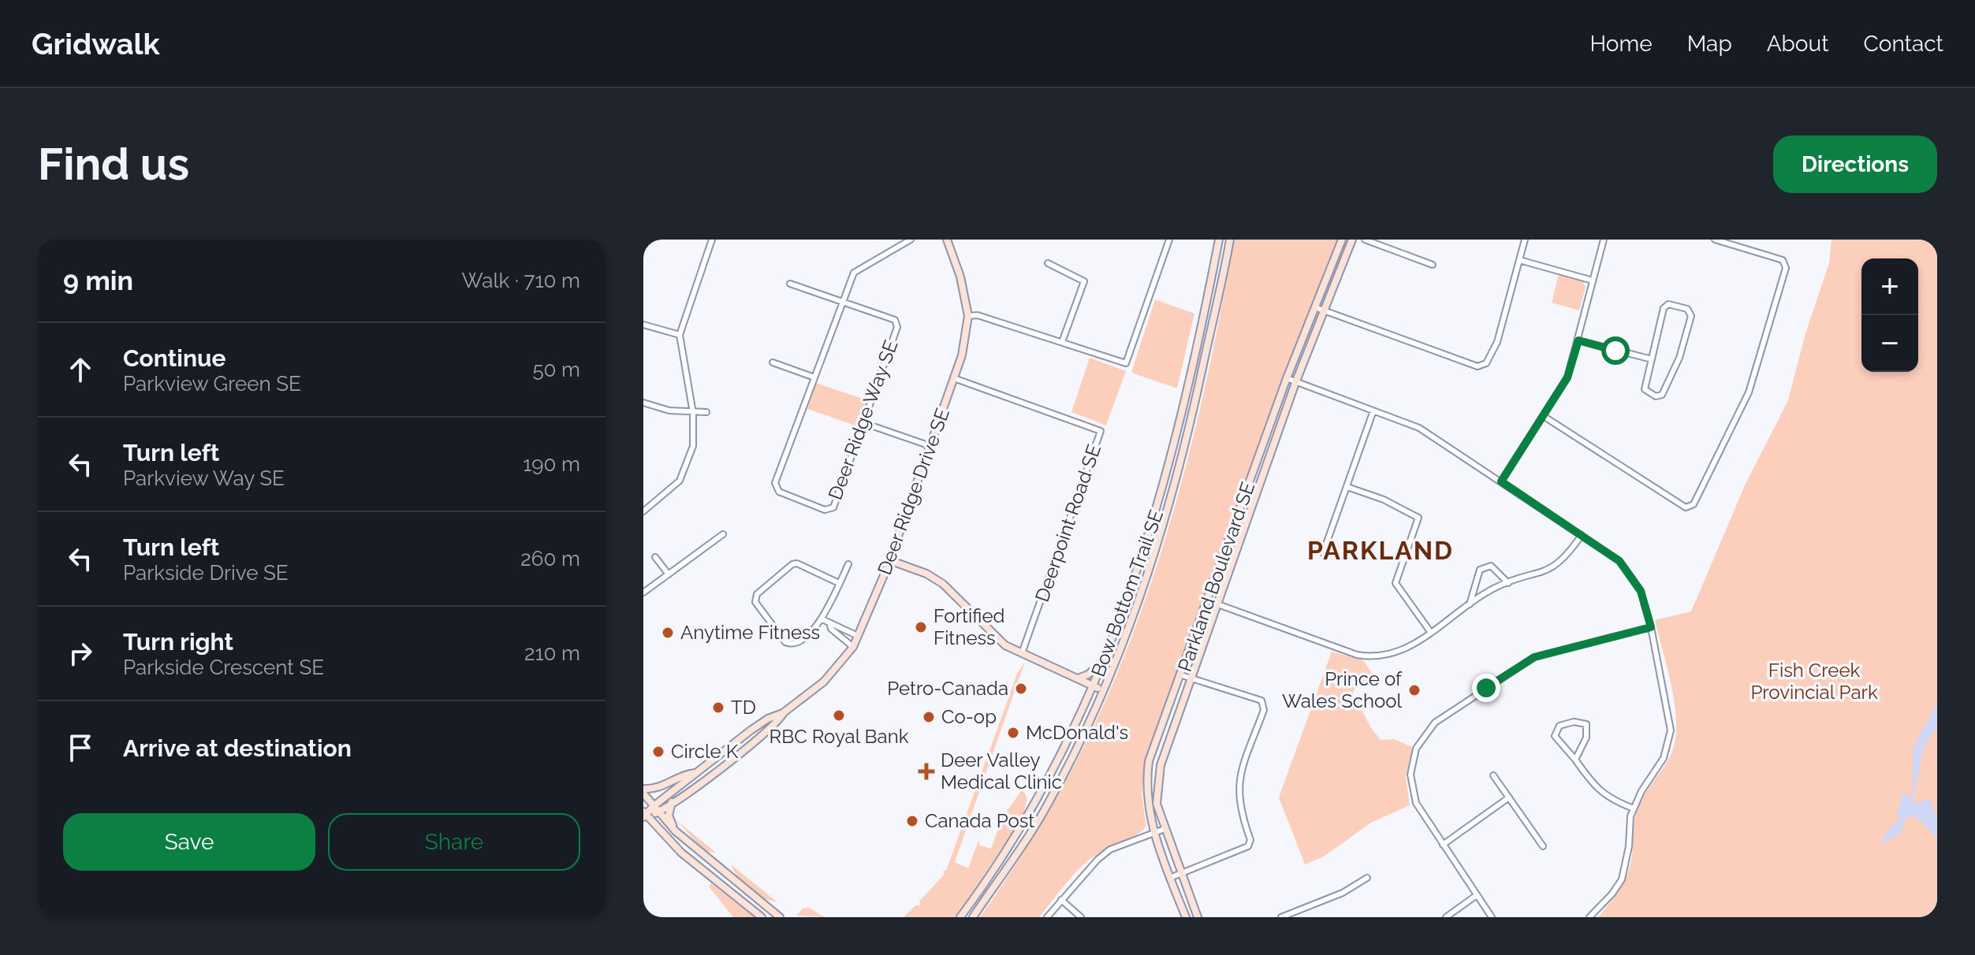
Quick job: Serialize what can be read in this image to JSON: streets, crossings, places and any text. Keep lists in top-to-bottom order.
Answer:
{
  "streets": {
    "street": [
      "Deer Ridge Way SE",
      "Deer Ridge Drive SE",
      "Deerpoint Road SE",
      "Parkland Boulevard SE",
      "Bow Bottom Trail SE"
    ]
  },
  "crossings": [
    ["Deer Ridge Drive SE", "Deerpoint Road SE"]
  ],
  "districts": ["PARKLAND"],
  "parks": ["Fish Creek Provincial Park"],
  "places": {
    "other": [
      "Fortified Fitness",
      "Anytime Fitness",
      "Petro-Canada",
      "Prince of Wales School",
      "TD",
      "RBC Royal Bank",
      "Co-op",
      "McDonald's",
      "Circle K",
      "Canada Post"
    ],
    "health": ["Deer Valley Medical Clinic"]
  },
  "page": {
    "header": "Gridwalk",
    "nav": [
      "Home",
      "Map",
      "About",
      "Contact"
    ],
    "buttons": [
      "Directions",
      ["Save", "Share"]
    ],
    "title": "Find us",
    "heading": ["9 min", "Walk · 710 m"],
    "map_buttons": ["+", "−"],
    "list": [
      ["Continue", "Parkview Green SE", "50 m"],
      ["Turn left", "Parkview Way SE", "190 m"],
      ["Turn left", "Parkside Drive SE", "260 m"],
      ["Turn right", "Parkside Crescent SE", "210 m"],
      "Arrive at destination"
    ]
  }
}
